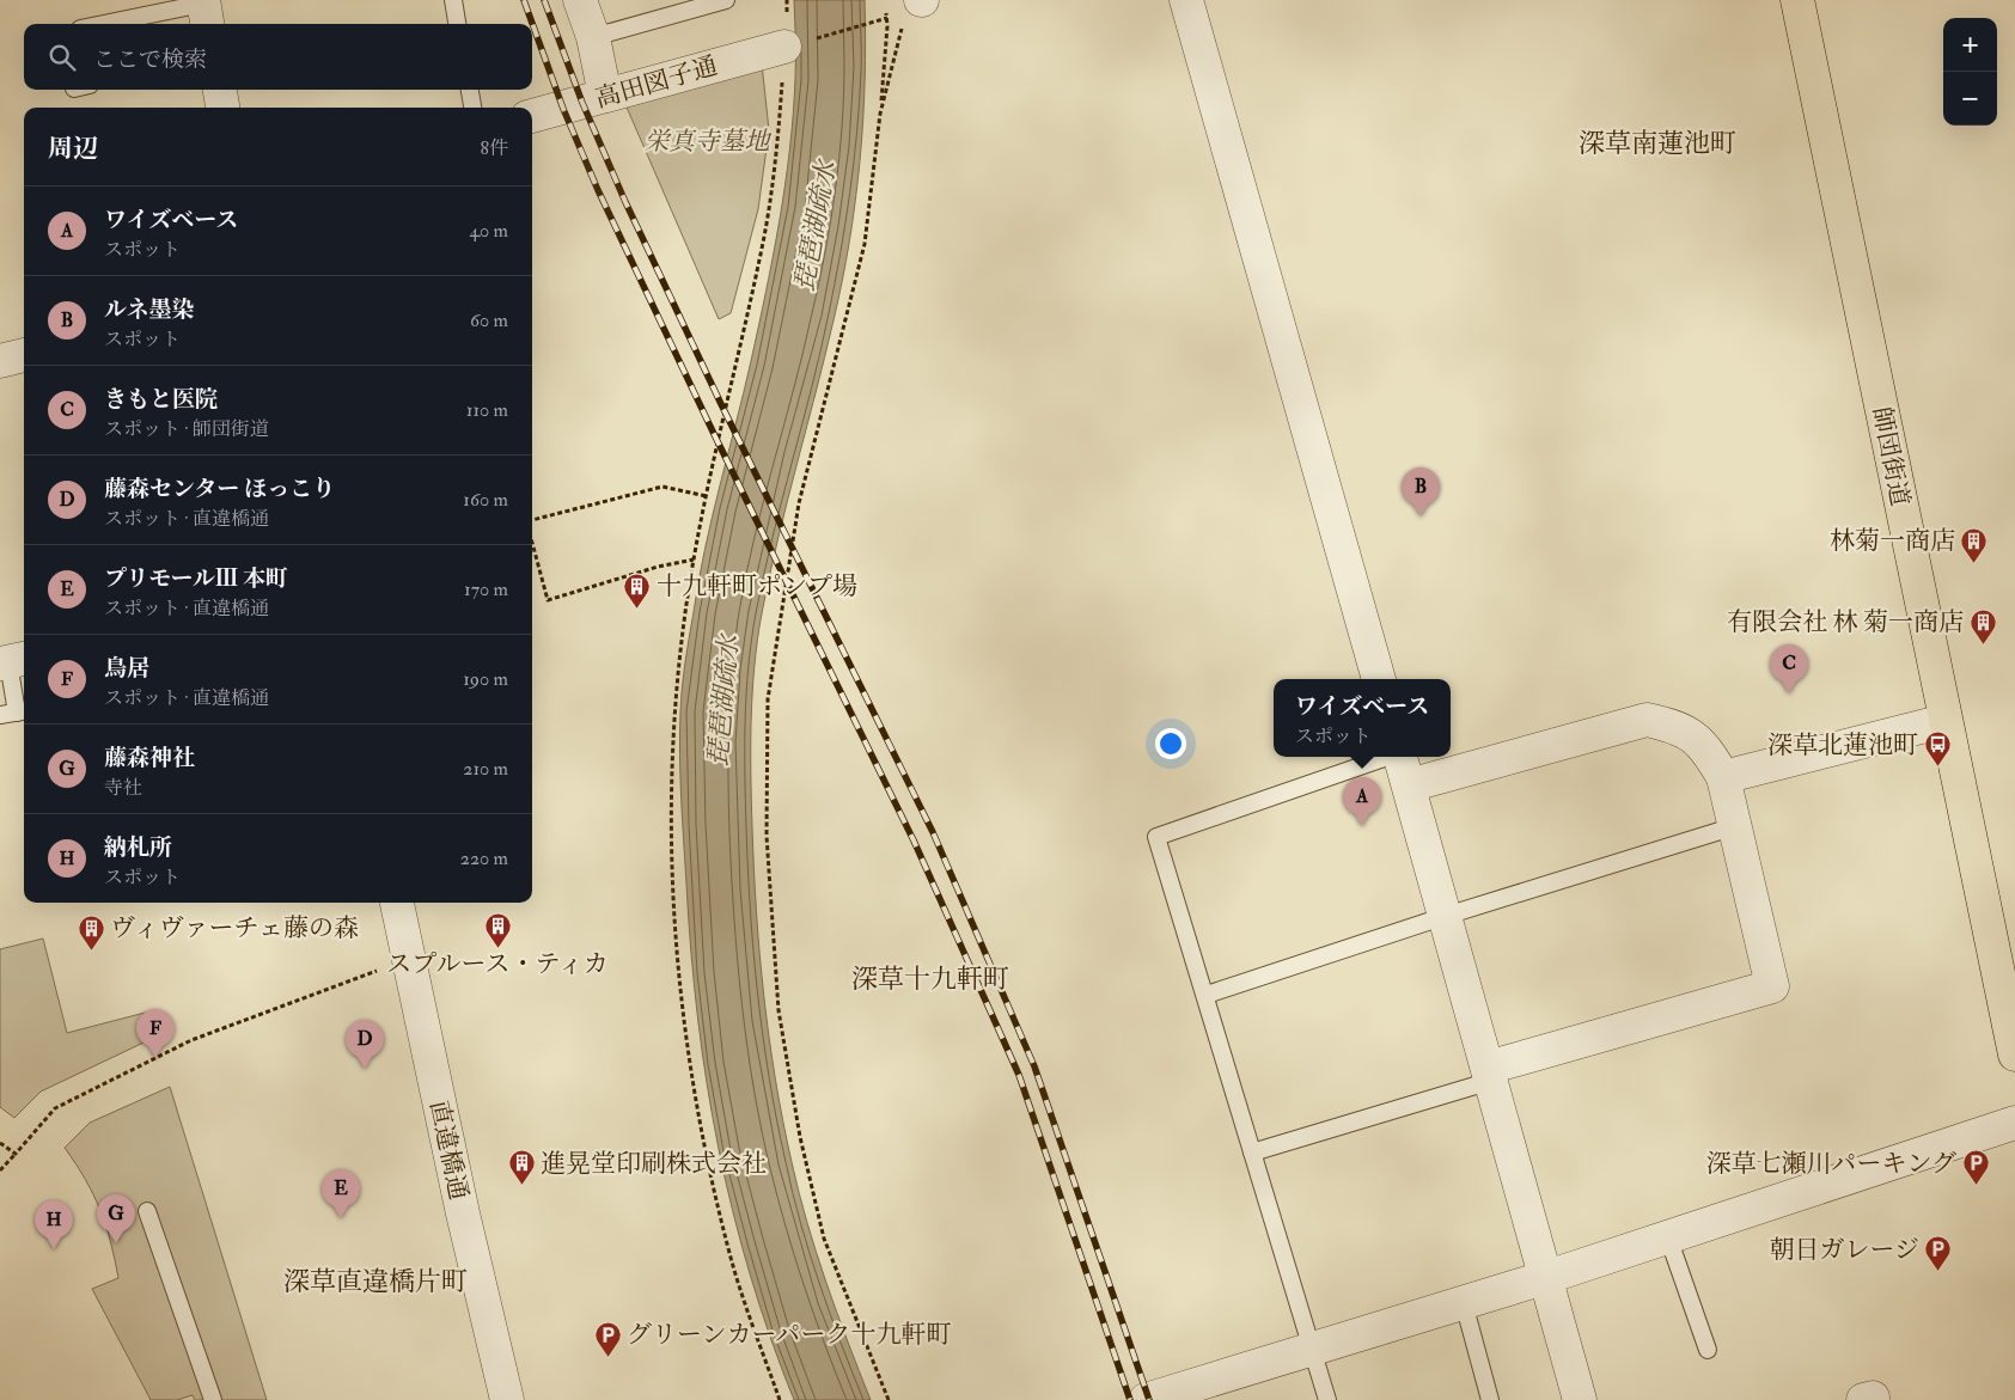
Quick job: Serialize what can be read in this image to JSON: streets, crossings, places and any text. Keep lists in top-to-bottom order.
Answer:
{
  "streets": {
    "main road": ["師団街道"],
    "street": ["高田図子通", "直違橋通"]
  },
  "districts": ["深草南蓮池町", "深草十九軒町", "深草直違橋片町"],
  "water": ["琵琶湖疏水"],
  "parks": ["栄真寺墓地"],
  "places": {
    "building": [
      "林菊一商店",
      "十九軒町ポンプ場",
      "有限会社 林 菊一商店",
      "スプルース・ティカ",
      "ヴィヴァーチェ藤の森",
      "進晃堂印刷株式会社"
    ],
    "bus stop": ["深草北蓮池町"],
    "parking": ["深草七瀬川パーキング", "朝日ガレージ", "グリーンカーパーク十九軒町"]
  },
  "page": {
    "map_buttons": ["+", "−"],
    "search": "ここで検索",
    "heading": ["周辺", "8件"],
    "list": [
      {
        "mark": "A",
        "name": "ワイズベース",
        "note": "スポット",
        "value": "40 m"
      },
      {
        "mark": "B",
        "name": "ルネ墨染",
        "note": "スポット",
        "value": "60 m"
      },
      {
        "mark": "C",
        "name": "きもと医院",
        "note": "スポット · 師団街道",
        "value": "110 m"
      },
      {
        "mark": "D",
        "name": "藤森センター ほっこり",
        "note": "スポット · 直違橋通",
        "value": "160 m"
      },
      {
        "mark": "E",
        "name": "プリモールⅢ 本町",
        "note": "スポット · 直違橋通",
        "value": "170 m"
      },
      {
        "mark": "F",
        "name": "鳥居",
        "note": "スポット · 直違橋通",
        "value": "190 m"
      },
      {
        "mark": "G",
        "name": "藤森神社",
        "note": "寺社",
        "value": "210 m"
      },
      {
        "mark": "H",
        "name": "納札所",
        "note": "スポット",
        "value": "220 m"
      }
    ],
    "pins": [
      "B",
      "C",
      "A",
      "F",
      "D",
      "E",
      "G",
      "H"
    ],
    "popup": ["ワイズベース", "スポット"]
  }
}
